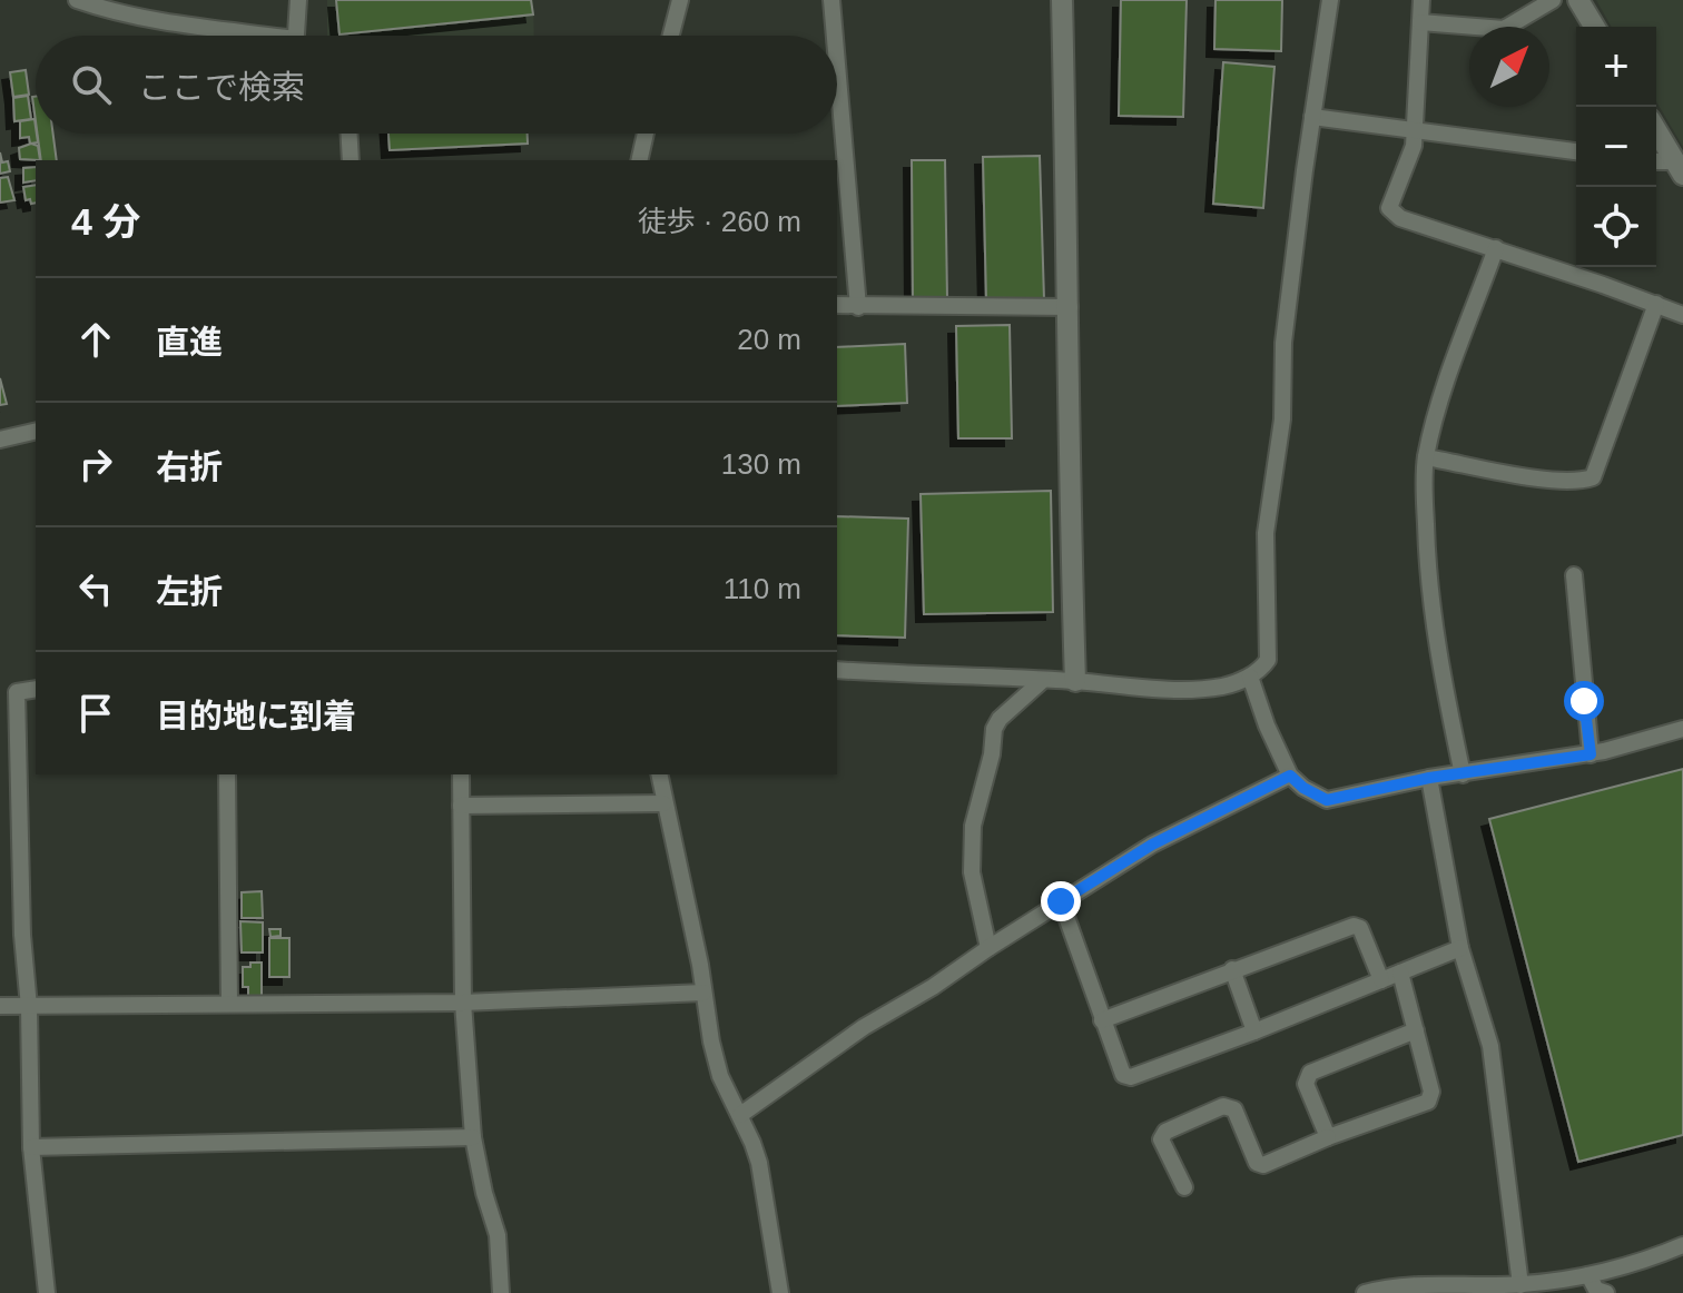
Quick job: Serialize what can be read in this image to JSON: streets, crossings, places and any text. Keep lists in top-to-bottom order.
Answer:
{
  "north": "top right",
  "page": {
    "map_buttons": ["+", "−"],
    "search": "ここで検索",
    "heading": ["4 分", "徒歩 · 260 m"],
    "list": [
      ["直進", "20 m"],
      ["右折", "130 m"],
      ["左折", "110 m"],
      "目的地に到着"
    ]
  }
}
